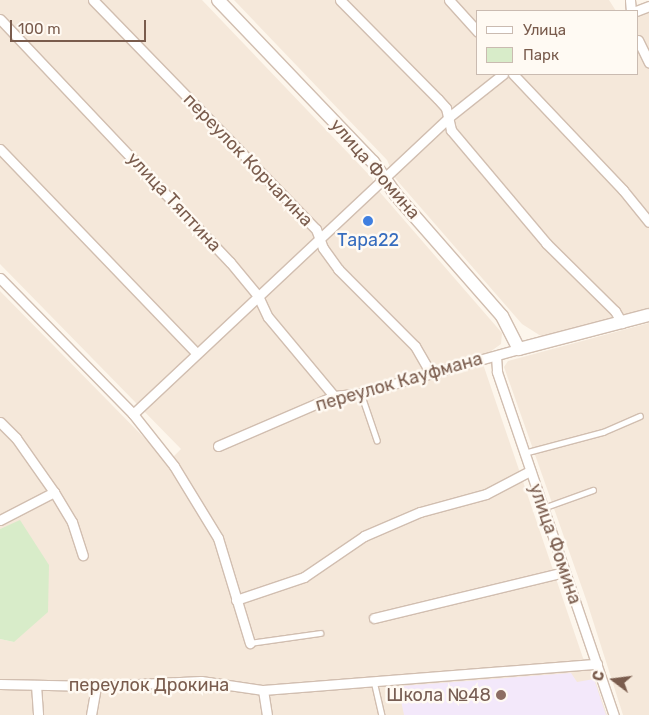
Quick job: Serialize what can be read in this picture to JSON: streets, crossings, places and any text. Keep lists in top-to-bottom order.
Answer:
{
  "streets": {
    "street": [
      "переулок Корчагина",
      "улица Фомина",
      "улица Тяптина",
      "переулок Кауфмана",
      "переулок Дрокина"
    ]
  },
  "crossings": [
    ["переулок Корчагина", "переулок Кауфмана"],
    ["улица Фомина", "переулок Кауфмана"],
    ["улица Фомина", "переулок Дрокина"],
    ["улица Тяптина", "переулок Кауфмана"]
  ],
  "places": ["Тара22", "Школа №48"],
  "legend": ["Улица", "Парк"],
  "scale_bar": "100 m",
  "north": "left"
}
